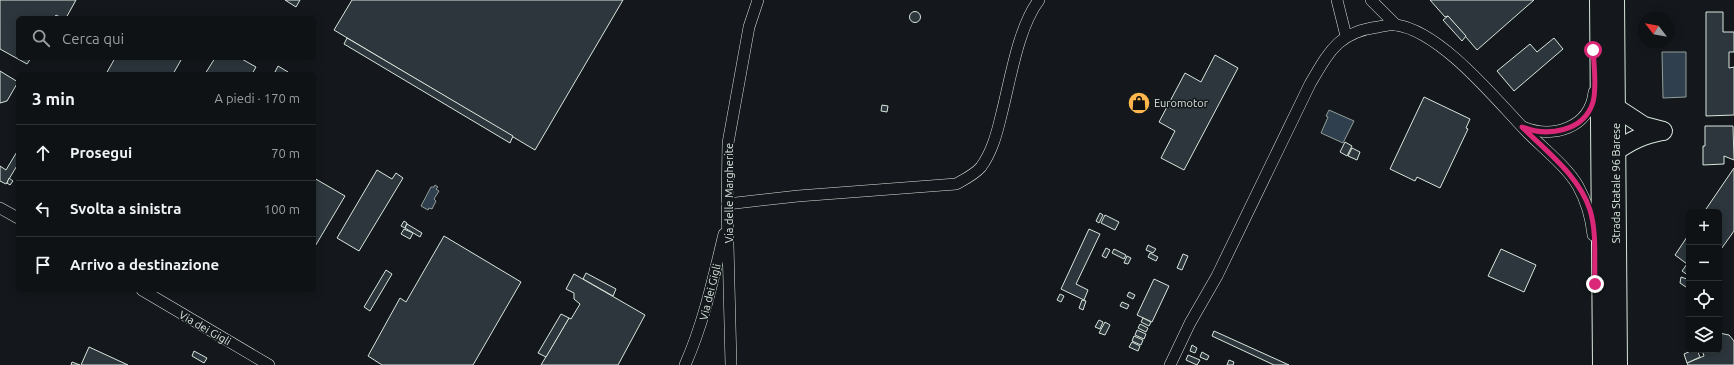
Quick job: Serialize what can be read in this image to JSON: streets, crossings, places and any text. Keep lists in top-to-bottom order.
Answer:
{
  "streets": {
    "main road": ["Strada Statale 96 Barese"],
    "street": ["Via delle Margherite", "Via dei Gigli"]
  },
  "crossings": [
    ["Via delle Margherite", "Via dei Gigli"]
  ],
  "places": {
    "shop": ["Euromotor"]
  },
  "north": "top left",
  "page": {
    "search": "Cerca qui",
    "heading": ["3 min", "A piedi · 170 m"],
    "list": [
      ["Prosegui", "70 m"],
      ["Svolta a sinistra", "100 m"],
      "Arrivo a destinazione"
    ],
    "map_buttons": ["+", "−"]
  }
}
